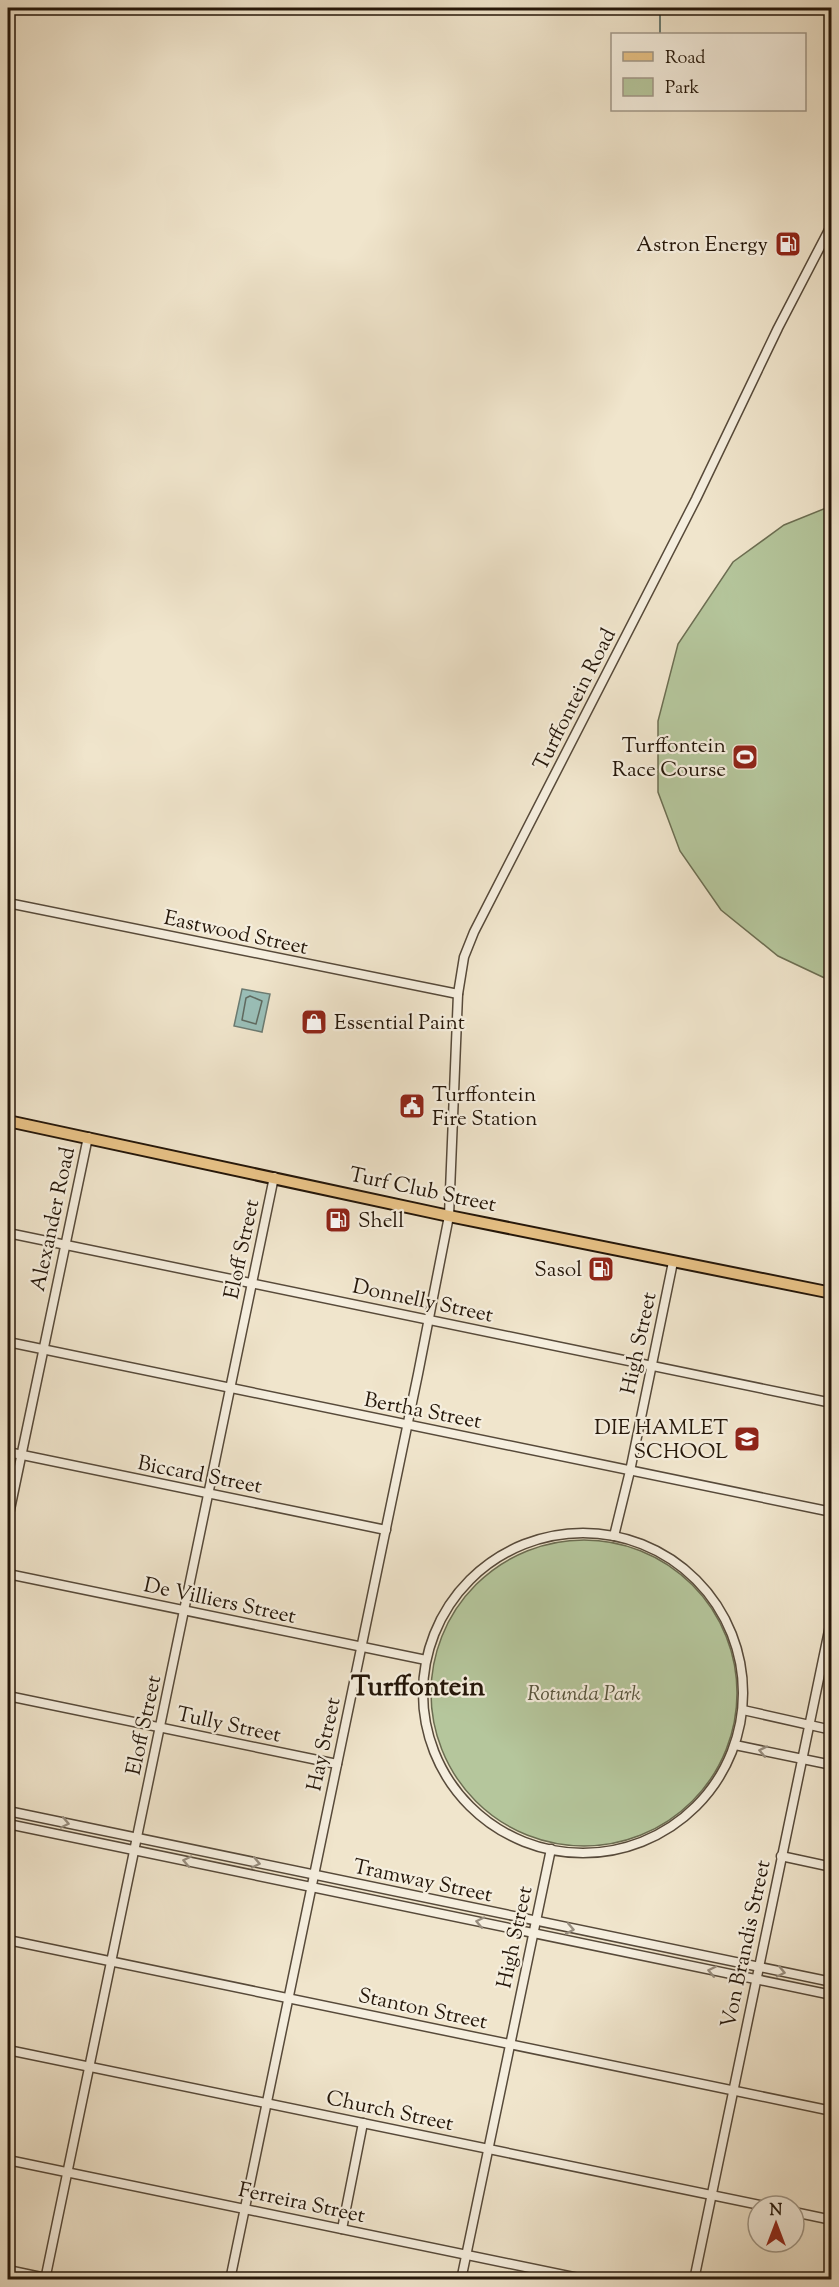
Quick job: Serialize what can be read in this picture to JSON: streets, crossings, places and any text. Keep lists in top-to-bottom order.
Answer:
{
  "streets": {
    "main road": ["Turf Club Street"],
    "street": [
      "Turffontein Road",
      "Eastwood Street",
      "Alexander Road",
      "Eloff Street",
      "Donnelly Street",
      "High Street",
      "Bertha Street",
      "Biccard Street",
      "De Villiers Street",
      "Tully Street",
      "Hay Street",
      "Tramway Street",
      "Von Brandis Street",
      "Stanton Street",
      "Church Street",
      "Ferreira Street"
    ]
  },
  "crossings": [
    ["Turffontein Road", "Eastwood Street"],
    ["Turffontein Road", "Turf Club Street"],
    ["Turffontein Road", "Hay Street"],
    ["Turf Club Street", "Alexander Road"],
    ["Turf Club Street", "Eloff Street"],
    ["Turf Club Street", "High Street"],
    ["Turf Club Street", "Hay Street"],
    ["Alexander Road", "Donnelly Street"],
    ["Alexander Road", "Bertha Street"],
    ["Alexander Road", "Biccard Street"],
    ["Eloff Street", "Donnelly Street"],
    ["Eloff Street", "Bertha Street"],
    ["Eloff Street", "Biccard Street"],
    ["Eloff Street", "De Villiers Street"],
    ["Eloff Street", "Tully Street"],
    ["Eloff Street", "Tramway Street"],
    ["Eloff Street", "Stanton Street"],
    ["Eloff Street", "Church Street"],
    ["Eloff Street", "Ferreira Street"],
    ["Donnelly Street", "High Street"],
    ["Donnelly Street", "Hay Street"],
    ["High Street", "Bertha Street"],
    ["High Street", "Tramway Street"],
    ["High Street", "Stanton Street"],
    ["High Street", "Church Street"],
    ["High Street", "Ferreira Street"],
    ["Bertha Street", "Hay Street"],
    ["Biccard Street", "Hay Street"],
    ["De Villiers Street", "Hay Street"],
    ["Tully Street", "Hay Street"],
    ["Hay Street", "Tramway Street"],
    ["Hay Street", "Stanton Street"],
    ["Hay Street", "Church Street"],
    ["Hay Street", "Ferreira Street"],
    ["Tramway Street", "Von Brandis Street"],
    ["Von Brandis Street", "Stanton Street"],
    ["Von Brandis Street", "Church Street"]
  ],
  "districts": ["Turffontein"],
  "parks": ["Rotunda Park"],
  "places": {
    "fuel station": ["Astron Energy", "Shell", "Sasol"],
    "sports": ["Turffontein Race Course"],
    "shop": ["Essential Paint"],
    "public building": ["Turffontein Fire Station"],
    "school or university": ["DIE HAMLET SCHOOL"]
  },
  "legend": ["Road", "Park"],
  "north": "top"
}
